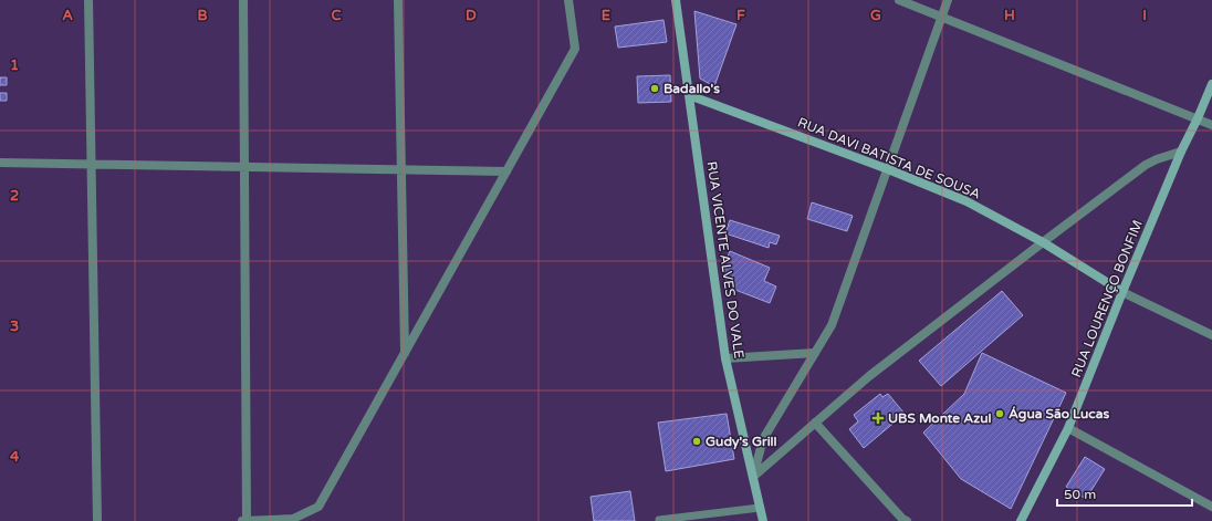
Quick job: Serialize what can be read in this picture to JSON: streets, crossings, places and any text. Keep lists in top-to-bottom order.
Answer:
{
  "streets": {
    "street": ["RUA DAVI BATISTA DE SOUSA", "RUA VICENTE ALVES DO VALE", "RUA LOURENÇO BONFIM"]
  },
  "crossings": [
    ["RUA DAVI BATISTA DE SOUSA", "RUA VICENTE ALVES DO VALE"],
    ["RUA DAVI BATISTA DE SOUSA", "RUA LOURENÇO BONFIM"]
  ],
  "places": {
    "other": ["Badallo's", "Água São Lucas", "Gudy's Grill"],
    "health": ["UBS Monte Azul"]
  },
  "scale_bar": "50 m",
  "grid": {
    "columns": [
      "A",
      "B",
      "C",
      "D",
      "E",
      "F",
      "G",
      "H",
      "I"
    ],
    "rows": [
      "1",
      "2",
      "3",
      "4"
    ]
  }
}
